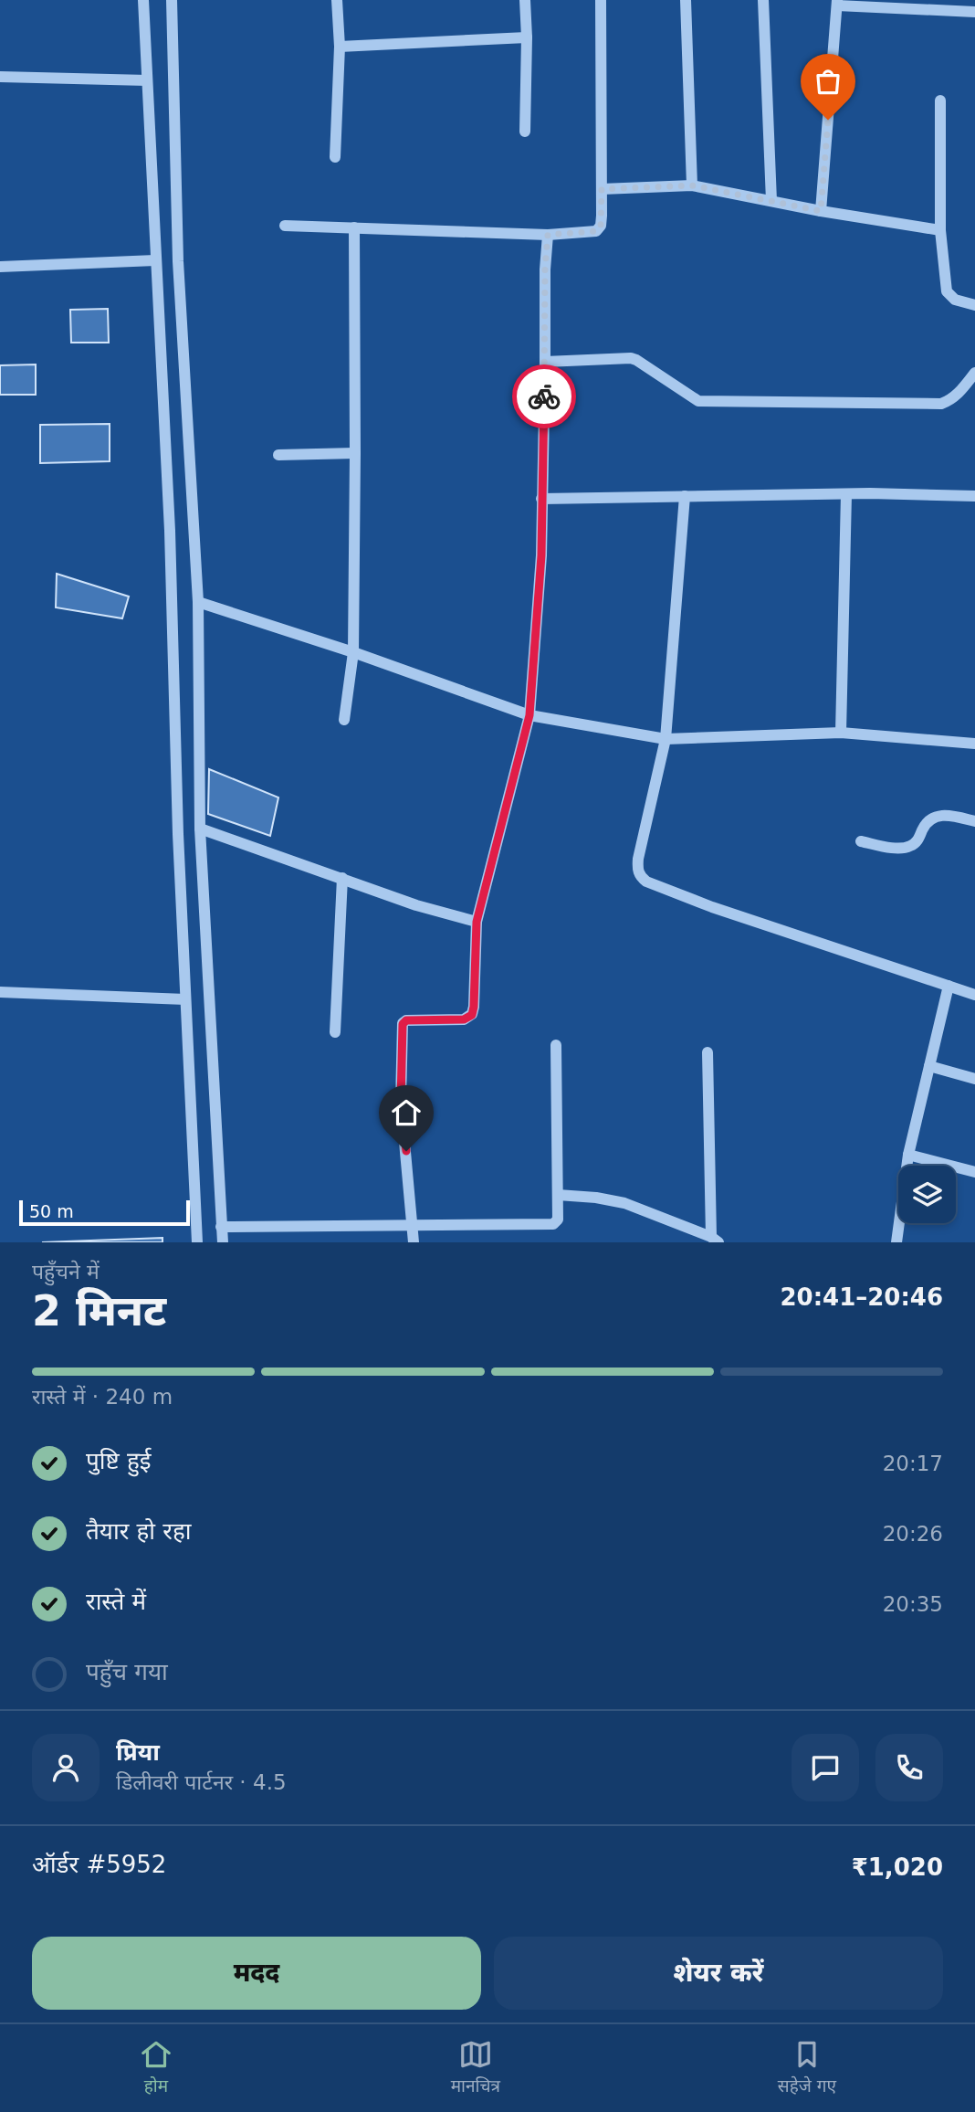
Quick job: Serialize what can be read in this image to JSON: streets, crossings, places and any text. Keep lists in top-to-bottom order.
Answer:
{
  "scale_bar": "50 m",
  "page": {
    "scale": "50 m",
    "heading": ["2 मिनट", "पहुँचने में", "20:41–20:46"],
    "panel": [
      "प्रिया",
      "डिलीवरी पार्टनर · 4.5",
      "ऑर्डर #5952",
      "₹1,020"
    ],
    "bar": "रास्ते में · 240 m",
    "list": [
      ["पुष्टि हुई", "20:17"],
      ["तैयार हो रहा", "20:26"],
      ["रास्ते में", "20:35"],
      "पहुँच गया"
    ],
    "buttons": ["मदद", "शेयर करें"],
    "tabs": ["होम", "मानचित्र", "सहेजे गए"]
  }
}
